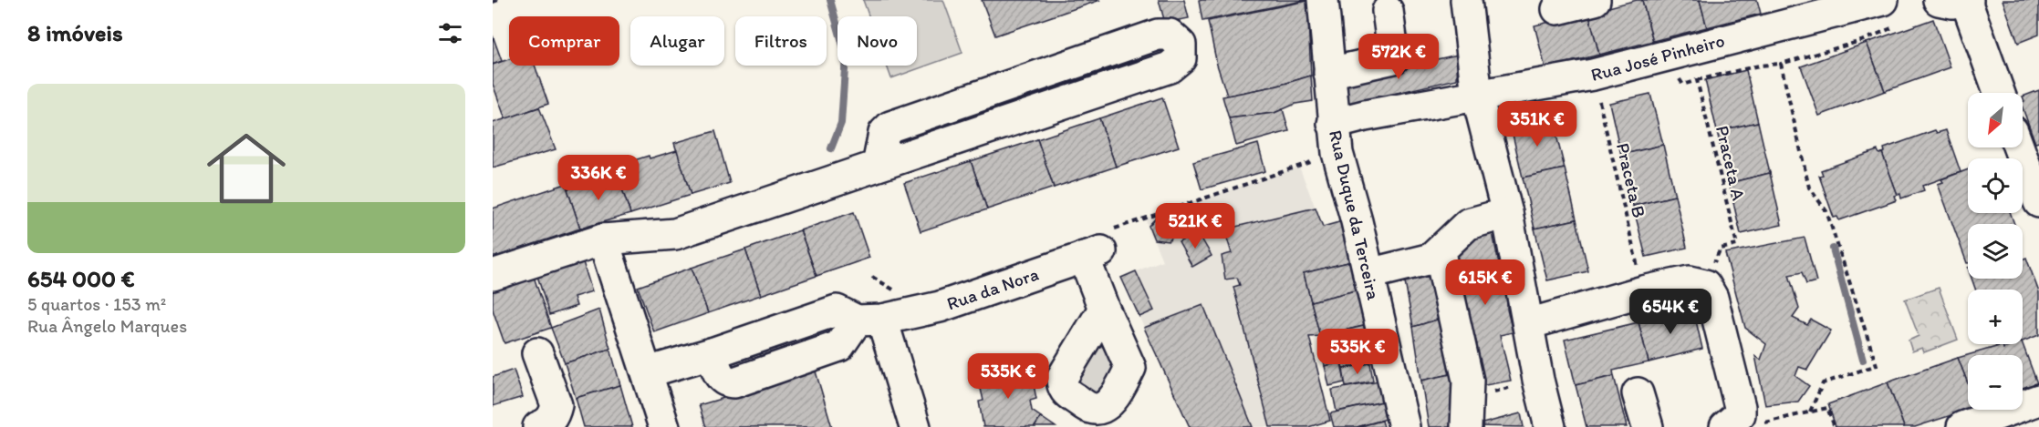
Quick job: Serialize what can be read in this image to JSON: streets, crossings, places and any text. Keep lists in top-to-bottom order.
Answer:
{
  "streets": {
    "street": ["Rua José Pinheiro", "Rua Duque da Terceira", "Rua da Nora"],
    "path": ["Praceta A", "Praceta B"]
  },
  "crossings": [
    ["Rua José Pinheiro", "Praceta B"],
    ["Rua José Pinheiro", "Rua Duque da Terceira"]
  ],
  "north": "bottom left",
  "page": {
    "heading": "8 imóveis",
    "chip": [
      "Comprar",
      "Alugar",
      "Filtros",
      "Novo"
    ],
    "price": [
      "572K €",
      "351K €",
      "336K €",
      "521K €",
      "615K €",
      "654K €",
      "535K €",
      "535K €"
    ],
    "list": [
      {
        "name": "654 000 €",
        "note": "5 quartos · 153 m² · Rua Ângelo Marques"
      }
    ],
    "map_buttons": ["+", "−"]
  }
}
